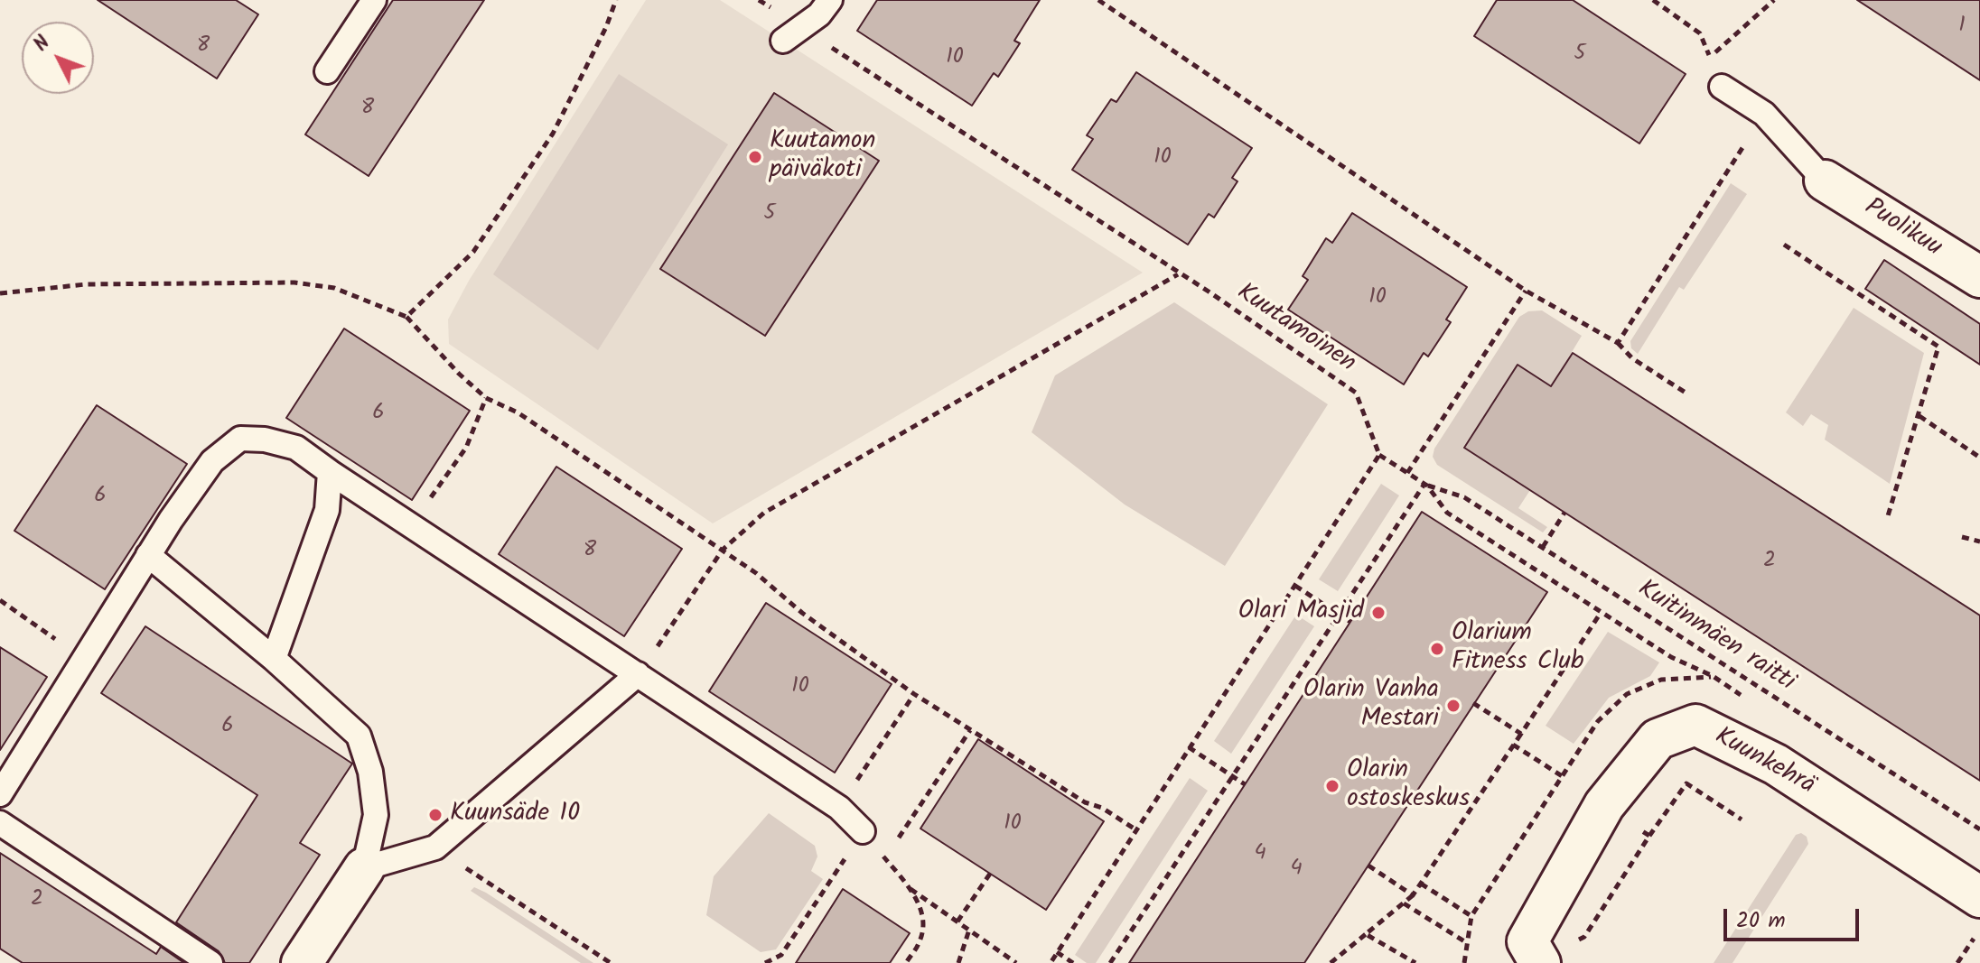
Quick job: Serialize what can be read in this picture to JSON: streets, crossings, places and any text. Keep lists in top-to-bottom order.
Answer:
{
  "streets": {
    "street": ["Puolikuu", "Kuunkehrä"],
    "path": ["Kuutamoinen", "Kuitinmäen raitti"]
  },
  "places": [
    "Kuutamon päiväkoti",
    "Olari Masjid",
    "Olarium Fitness Club",
    "Olarin Vanha Mestari",
    "Olarin ostoskeskus",
    "Kuunsäde 10"
  ],
  "house_numbers": [
    "1",
    "8",
    "5",
    "10",
    "8",
    "10",
    "5",
    "10",
    "6",
    "6",
    "8",
    "2",
    "10",
    "6",
    "10",
    "4",
    "4",
    "2"
  ],
  "scale_bar": "20 m",
  "north": "top left"
}
